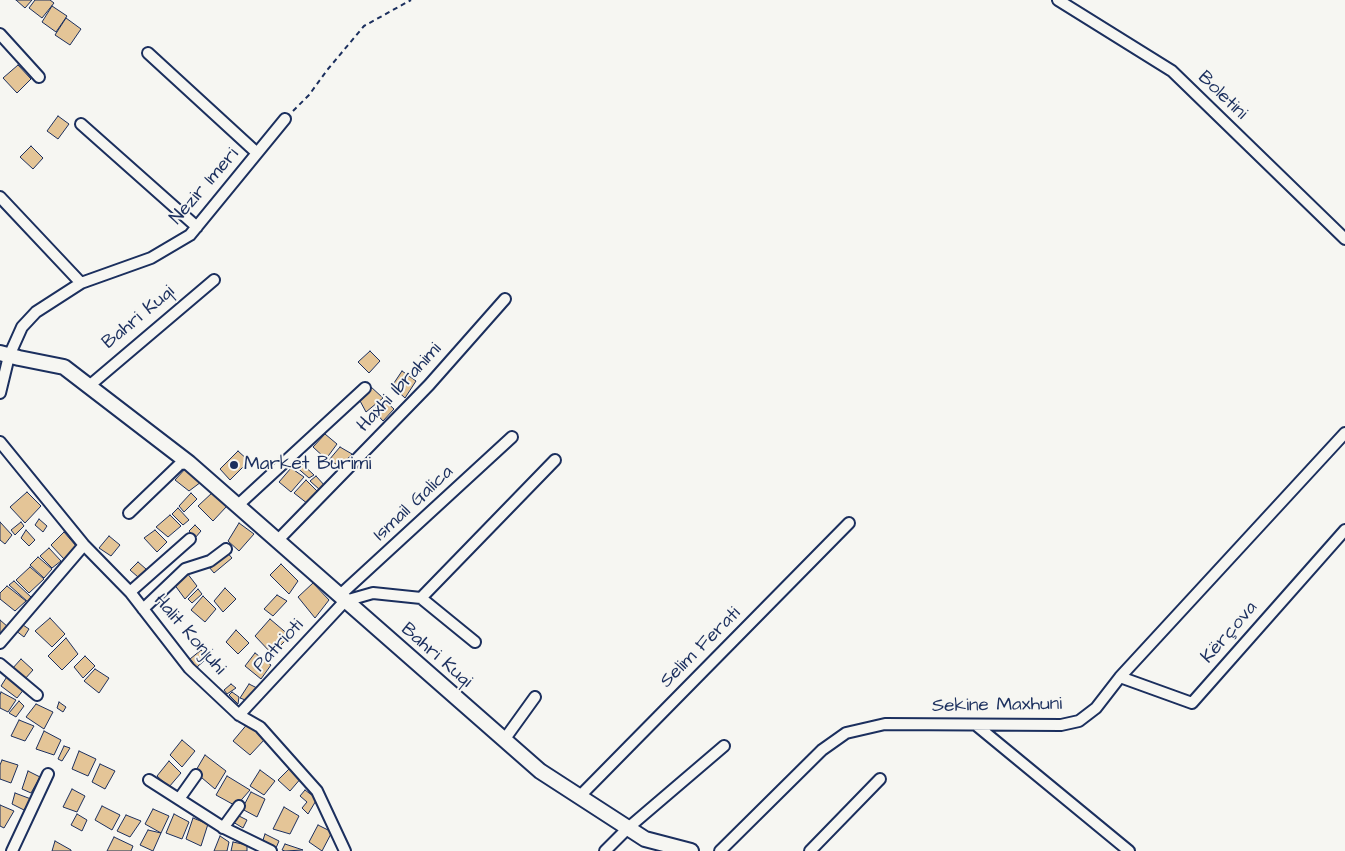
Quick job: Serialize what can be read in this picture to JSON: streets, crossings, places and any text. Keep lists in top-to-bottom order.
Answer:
{
  "streets": {
    "street": [
      "Boletini",
      "Nezir Imeri",
      "Bahri Kuqi",
      "Haxhi Ibrahimi",
      "Ismail Galica",
      "Kërçova",
      "Halit Konjuhi",
      "Patrioti",
      "Selim Ferati",
      "Sekine Maxhuni"
    ]
  },
  "crossings": [
    ["Nezir Imeri", "Bahri Kuqi"],
    ["Bahri Kuqi", "Haxhi Ibrahimi"],
    ["Bahri Kuqi", "Ismail Galica"],
    ["Bahri Kuqi", "Patrioti"],
    ["Bahri Kuqi", "Selim Ferati"],
    ["Ismail Galica", "Patrioti"],
    ["Kërçova", "Sekine Maxhuni"],
    ["Halit Konjuhi", "Patrioti"]
  ],
  "places": ["Market Burimi"]
}
